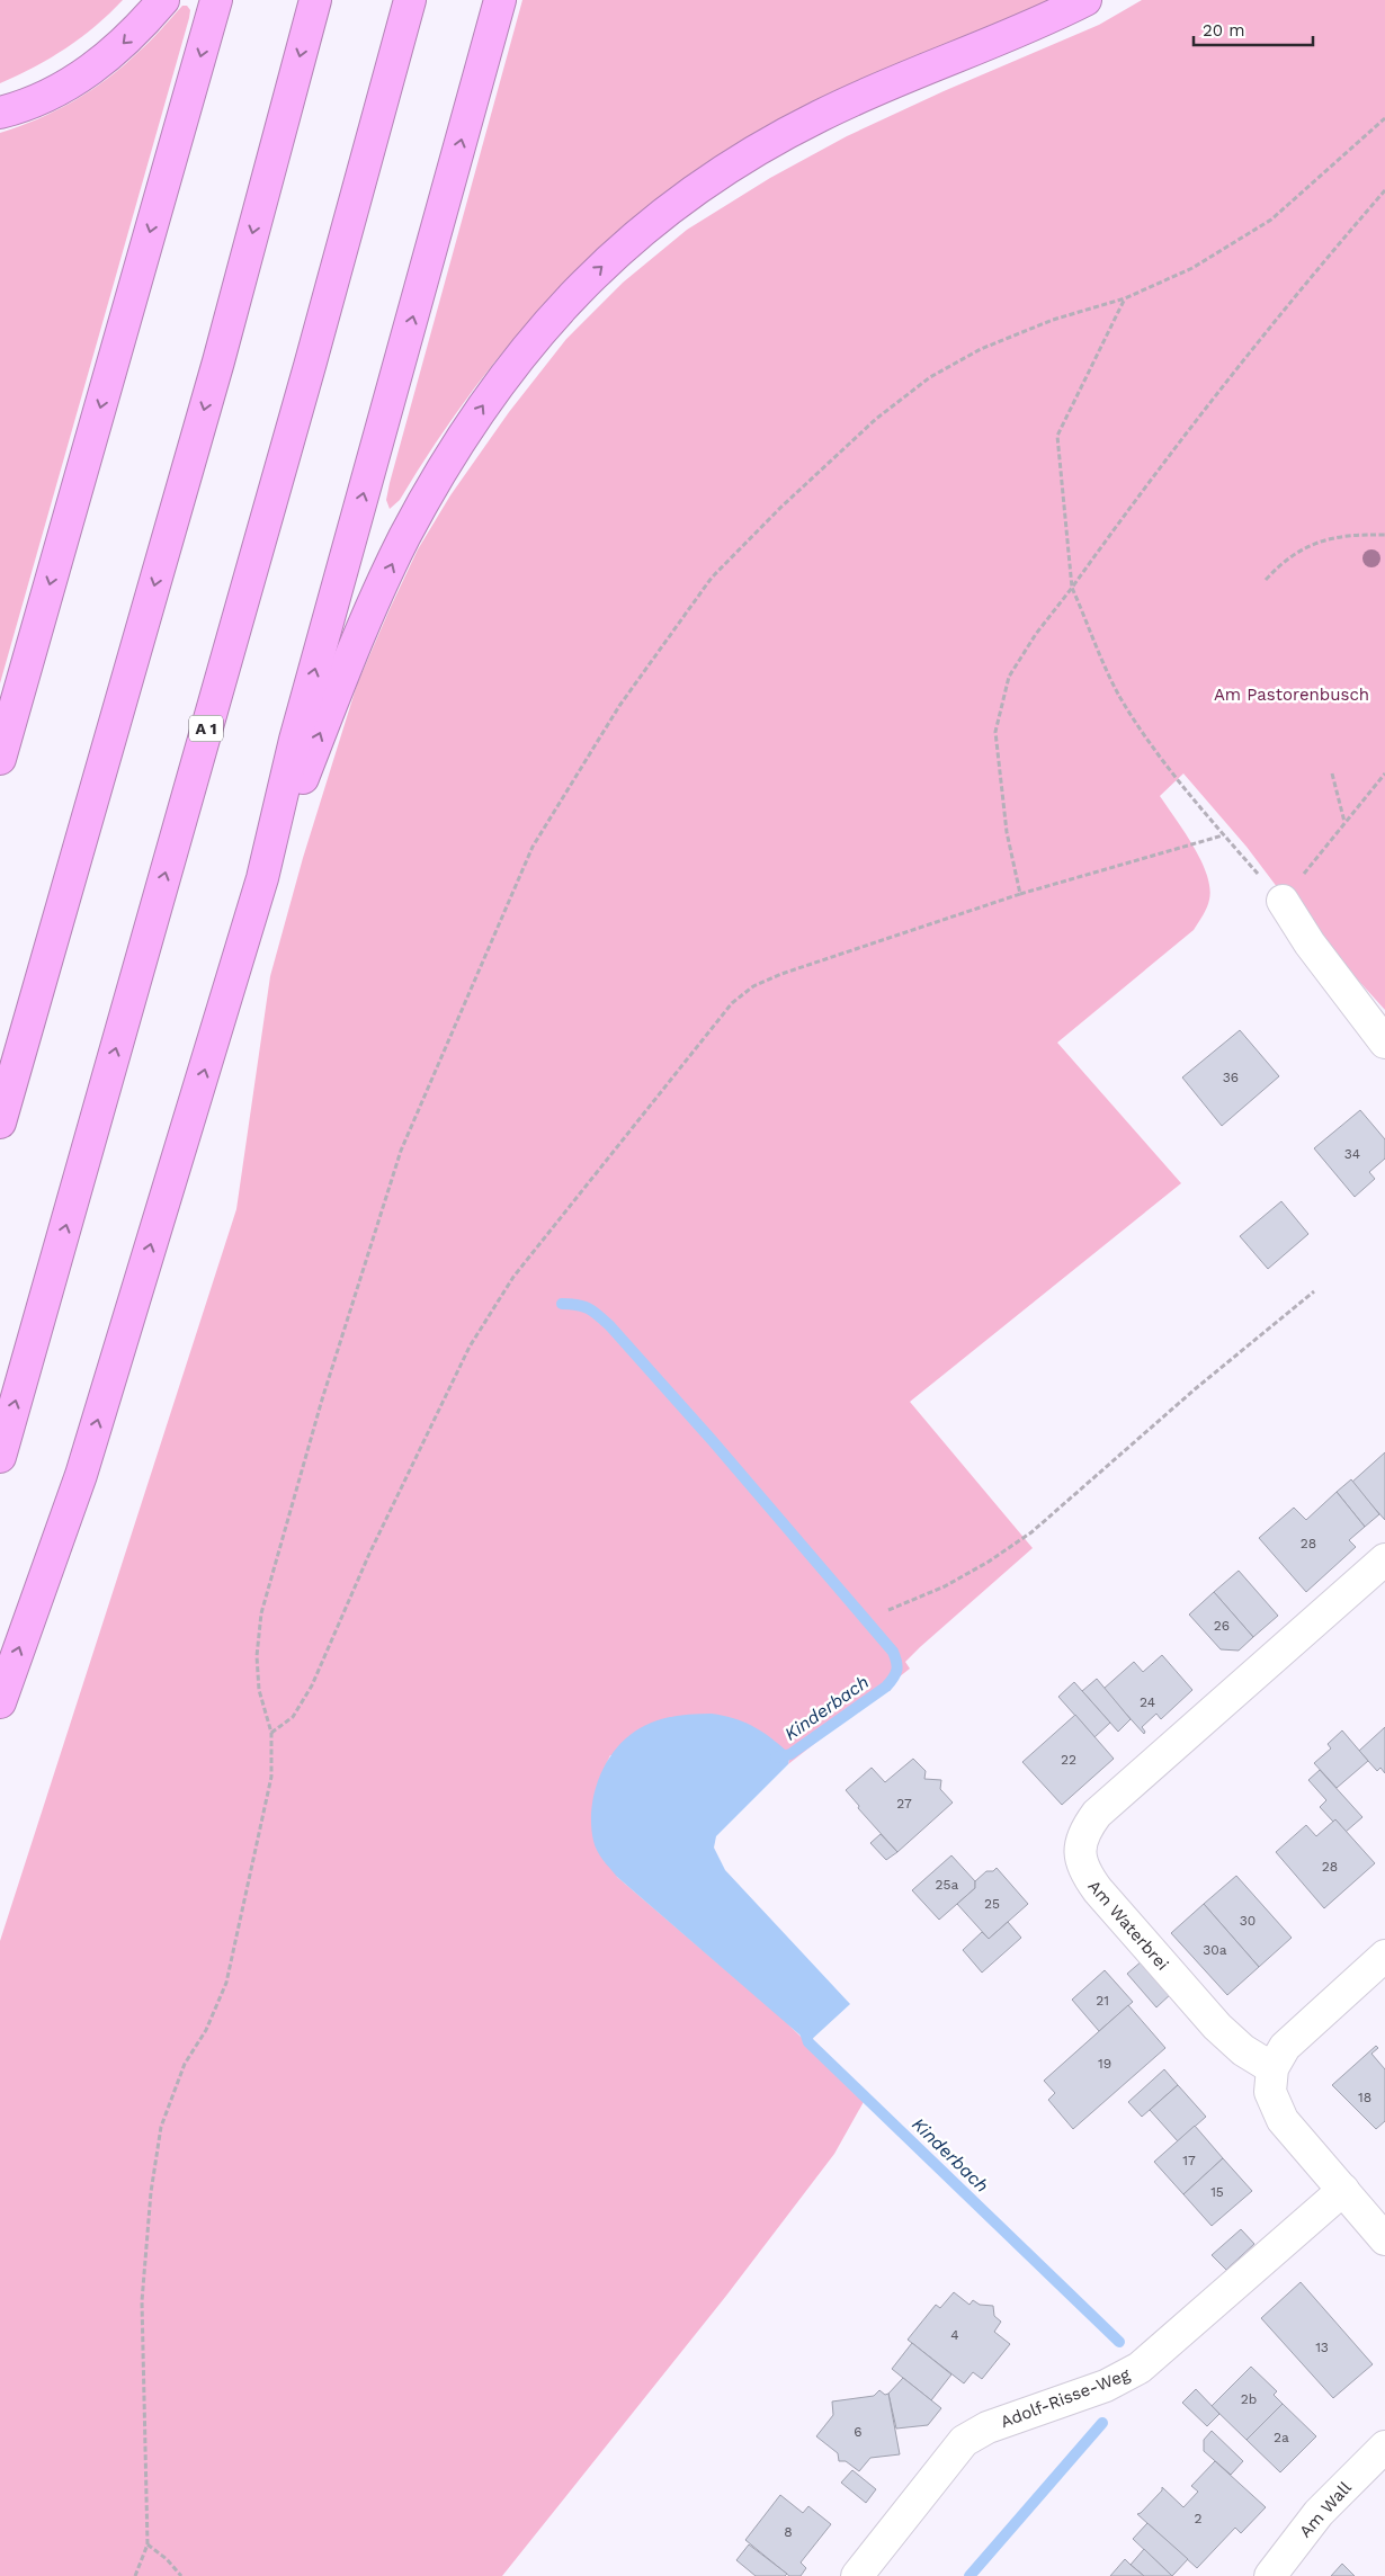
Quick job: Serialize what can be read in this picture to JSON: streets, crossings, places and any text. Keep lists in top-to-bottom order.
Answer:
{
  "streets": {
    "highway": ["A 1"],
    "street": ["Am Waterbrei", "Adolf-Risse-Weg", "Am Wall"]
  },
  "water": ["Kinderbach"],
  "parks": ["Am Pastorenbusch"],
  "house_numbers": [
    "36",
    "34",
    "28",
    "26",
    "24",
    "22",
    "27",
    "28",
    "25a",
    "25",
    "30",
    "30a",
    "21",
    "19",
    "18",
    "17",
    "15",
    "4",
    "13",
    "2b",
    "6",
    "2a",
    "2",
    "8"
  ],
  "scale_bar": "20 m"
}
